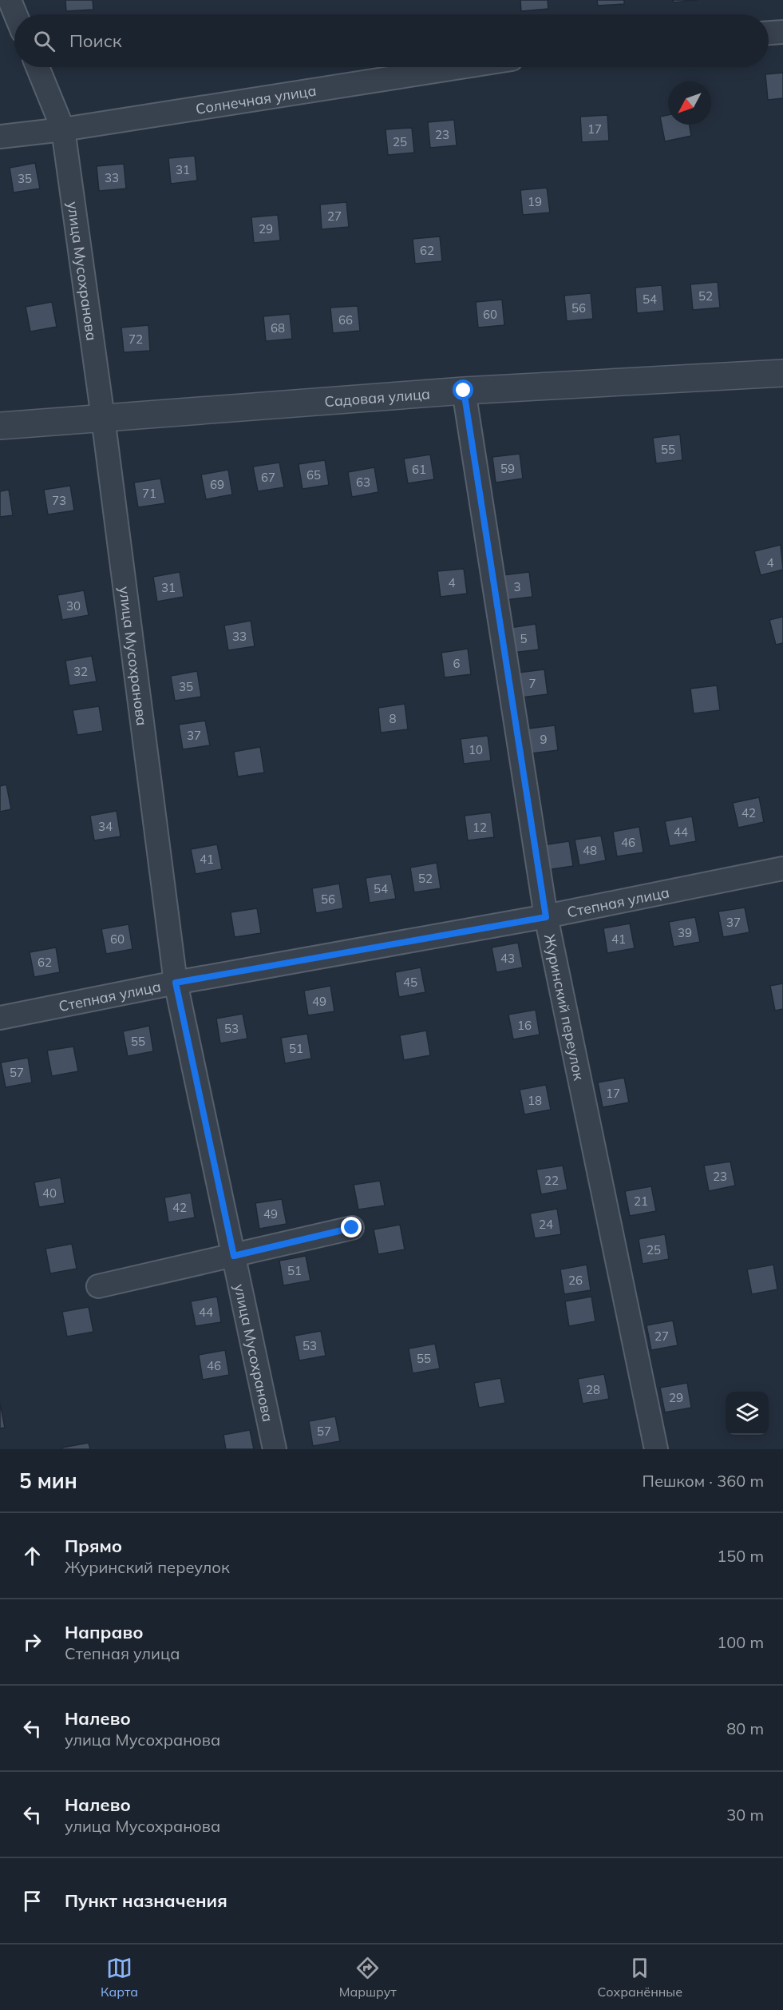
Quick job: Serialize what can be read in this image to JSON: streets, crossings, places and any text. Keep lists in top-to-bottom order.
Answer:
{
  "streets": {
    "street": [
      "Солнечная улица",
      "улица Мусохранова",
      "Садовая улица",
      "Степная улица",
      "Журинский переулок"
    ]
  },
  "crossings": [
    ["Солнечная улица", "улица Мусохранова"],
    ["улица Мусохранова", "Садовая улица"],
    ["улица Мусохранова", "Степная улица"],
    ["Садовая улица", "Журинский переулок"],
    ["Степная улица", "Журинский переулок"]
  ],
  "house_numbers": [
    "17",
    "23",
    "25",
    "31",
    "33",
    "35",
    "19",
    "27",
    "29",
    "62",
    "52",
    "54",
    "56",
    "60",
    "66",
    "68",
    "72",
    "55",
    "59",
    "61",
    "65",
    "67",
    "63",
    "69",
    "71",
    "73",
    "4",
    "4",
    "3",
    "31",
    "30",
    "33",
    "5",
    "6",
    "32",
    "7",
    "35",
    "8",
    "37",
    "9",
    "10",
    "42",
    "34",
    "12",
    "44",
    "46",
    "48",
    "41",
    "52",
    "54",
    "56",
    "37",
    "39",
    "60",
    "41",
    "43",
    "62",
    "45",
    "49",
    "16",
    "53",
    "55",
    "51",
    "57",
    "17",
    "18",
    "23",
    "22",
    "40",
    "21",
    "42",
    "49",
    "24",
    "25",
    "51",
    "26",
    "44",
    "27",
    "53",
    "55",
    "46",
    "28",
    "29",
    "57"
  ],
  "north": "bottom left",
  "page": {
    "search": "Поиск",
    "heading": ["5 мин", "Пешком · 360 m"],
    "list": [
      ["Прямо", "Журинский переулок", "150 m"],
      ["Направо", "Степная улица", "100 m"],
      ["Налево", "улица Мусохранова", "80 m"],
      ["Налево", "улица Мусохранова", "30 m"],
      "Пункт назначения"
    ],
    "nav": ["Карта", "Маршрут", "Сохранённые"]
  }
}
